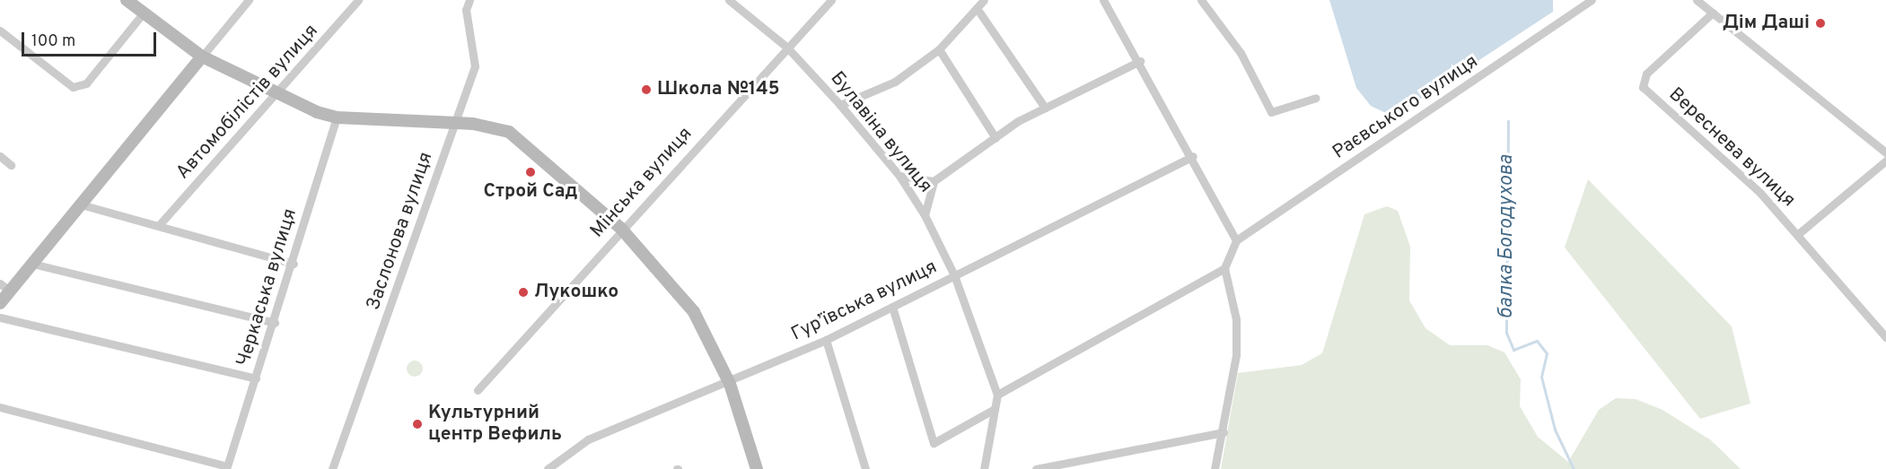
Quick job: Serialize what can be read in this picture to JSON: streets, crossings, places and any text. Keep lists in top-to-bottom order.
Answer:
{
  "streets": {
    "street": [
      "Автомобілістів вулиця",
      "Раєвського вулиця",
      "Булавіна вулиця",
      "Вереснева вулиця",
      "Мінська вулиця",
      "Заслонова вулиця",
      "Черкаська вулиця",
      "Гур’ївська вулиця"
    ]
  },
  "crossings": [
    ["Булавіна вулиця", "Мінська вулиця"],
    ["Булавіна вулиця", "Гур’ївська вулиця"]
  ],
  "water": ["балка Богодухова"],
  "places": [
    "Дім Даші",
    "Школа №145",
    "Строй Сад",
    "Лукошко",
    "Культурний центр Вефиль"
  ],
  "scale_bar": "100 m"
}
